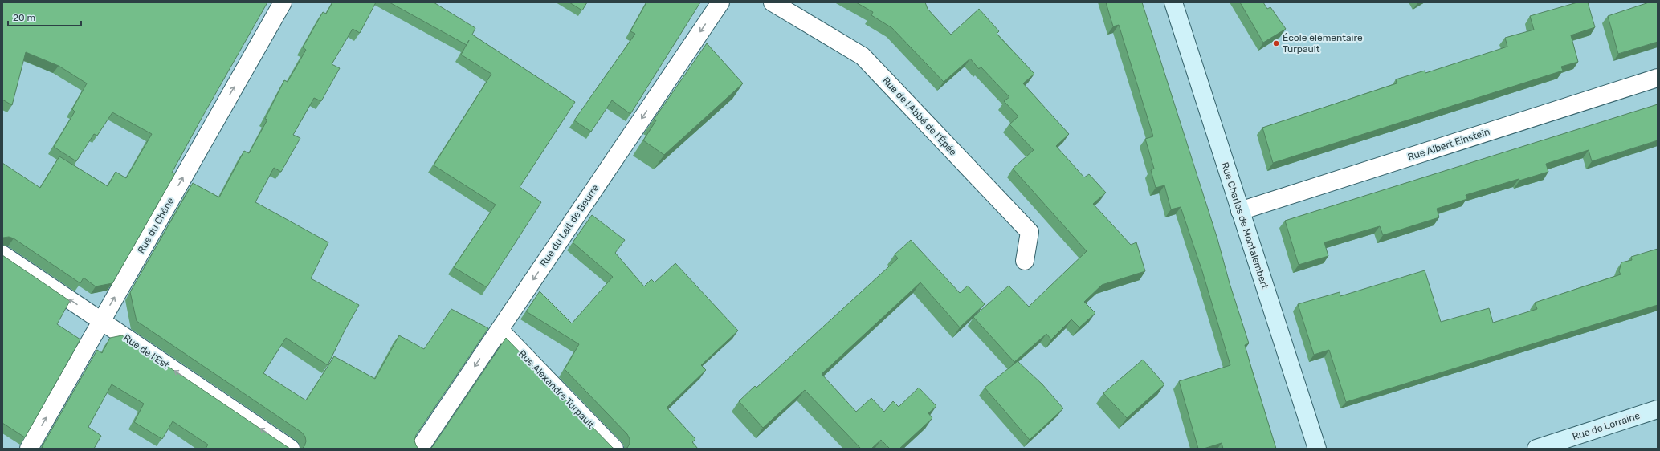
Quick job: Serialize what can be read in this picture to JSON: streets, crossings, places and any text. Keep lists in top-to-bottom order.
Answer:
{
  "streets": {
    "main road": ["Rue Charles de Montalembert", "Rue de Lorraine"],
    "street": [
      "Rue de l’Abbé de l’Épée",
      "Rue Albert Einstein",
      "Rue du Chêne",
      "Rue du Lait de Beurre",
      "Rue de l’Est",
      "Rue Alexandre Turpault"
    ]
  },
  "crossings": [
    ["Rue Albert Einstein", "Rue Charles de Montalembert"],
    ["Rue du Chêne", "Rue de l’Est"],
    ["Rue du Lait de Beurre", "Rue Alexandre Turpault"]
  ],
  "one_way": ["Rue du Chêne", "Rue du Lait de Beurre", "Rue de l’Est"],
  "places": ["École élémentaire Turpault"],
  "scale_bar": "20 m"
}
